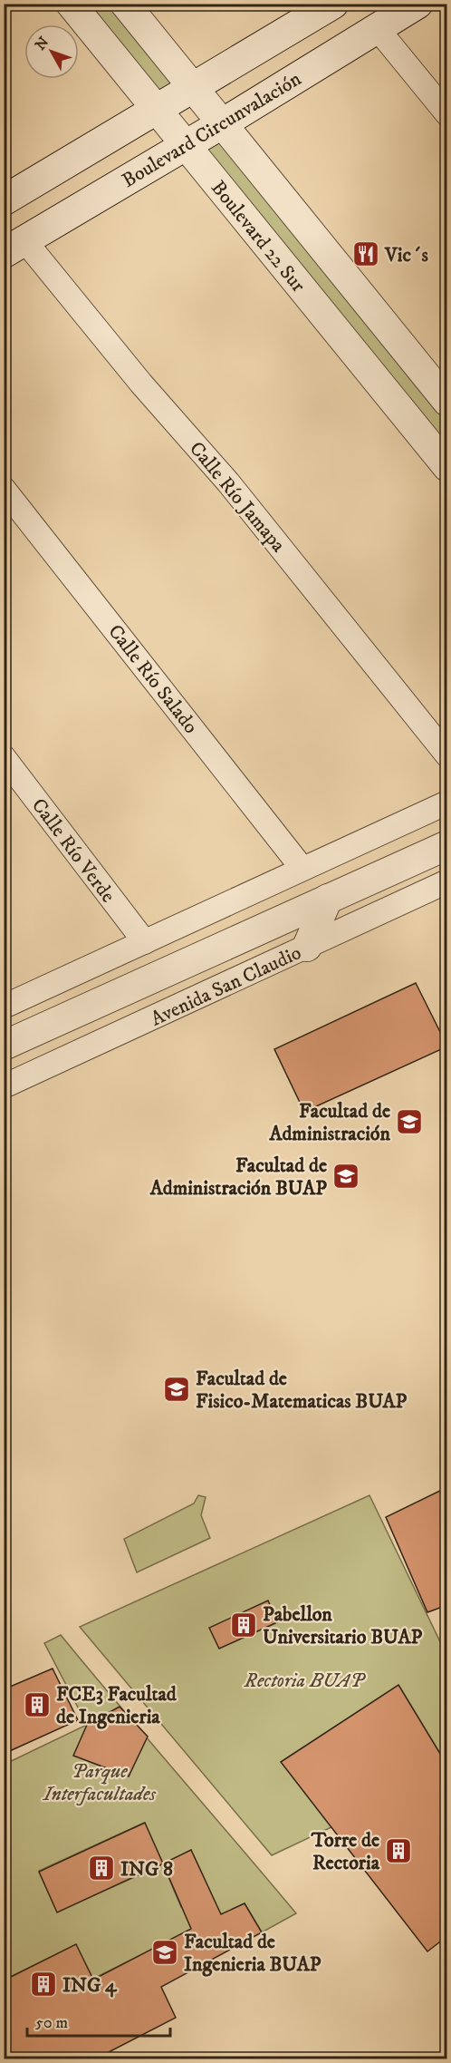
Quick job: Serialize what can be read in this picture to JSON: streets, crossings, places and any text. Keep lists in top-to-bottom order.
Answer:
{
  "streets": {
    "main road": ["Boulevard Circunvalación"],
    "street": [
      "Boulevard 22 Sur",
      "Calle Río Jamapa",
      "Calle Río Salado",
      "Calle Río Verde",
      "Avenida San Claudio"
    ]
  },
  "crossings": [
    ["Boulevard Circunvalación", "Boulevard 22 Sur"],
    ["Boulevard Circunvalación", "Calle Río Jamapa"]
  ],
  "parks": ["Rectoria BUAP", "Parque Interfacultades"],
  "places": {
    "restaurant": ["Vic´s"],
    "school or university": [
      "Facultad de Administración",
      "Facultad de Administración BUAP",
      "Facultad de Fisico-Matematicas BUAP",
      "Facultad de Ingenieria BUAP"
    ],
    "building": [
      "Pabellon Universitario BUAP",
      "FCE3 Facultad de Ingenieria",
      "Torre de Rectoria",
      "ING 8",
      "ING 4"
    ]
  },
  "scale_bar": "50 m",
  "north": "top left"
}
